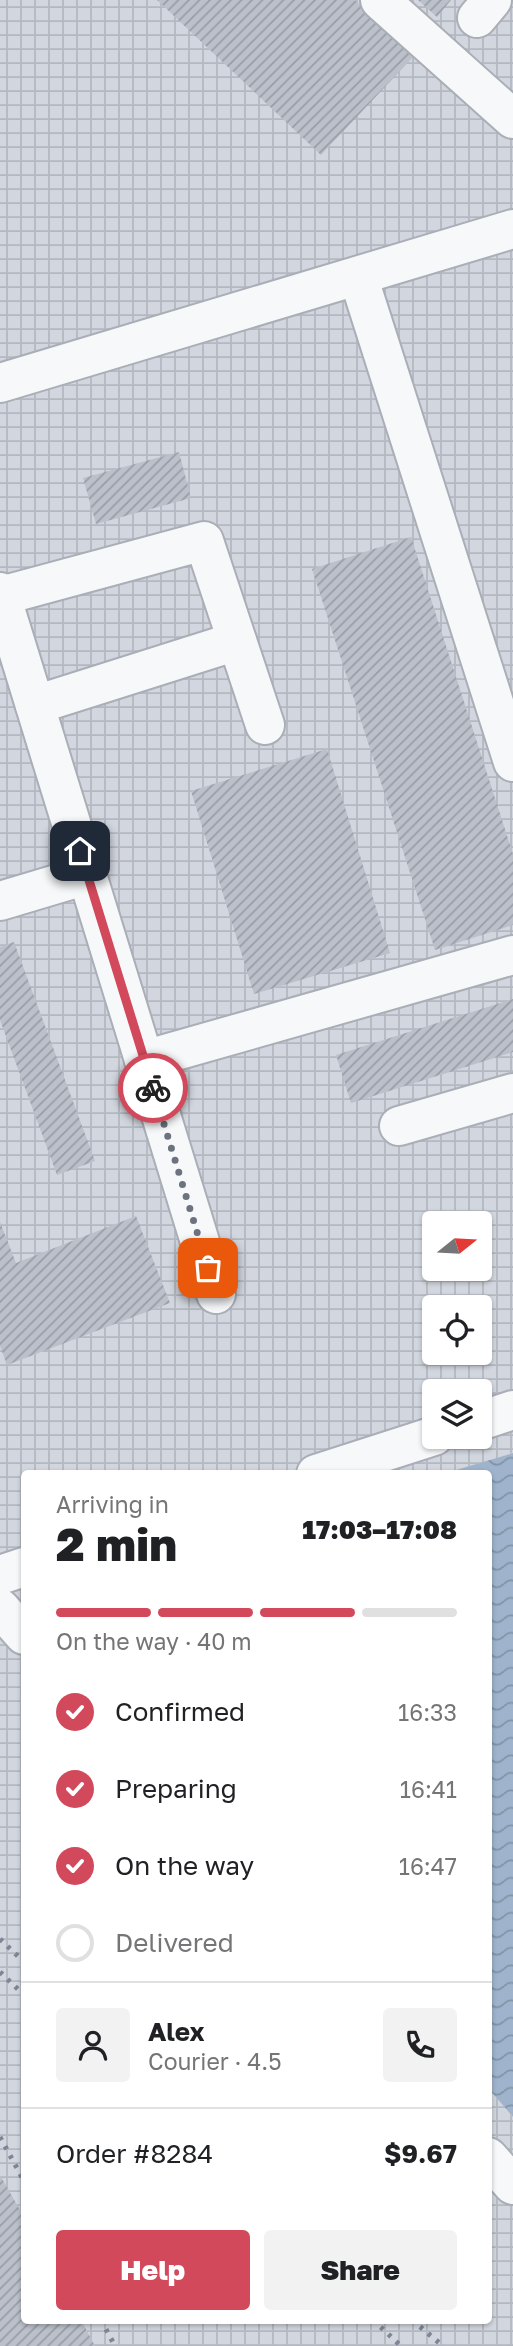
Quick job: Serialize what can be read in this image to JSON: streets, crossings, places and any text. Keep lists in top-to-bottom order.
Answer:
{
  "north": "right",
  "page": {
    "heading": ["2 min", "Arriving in", "17:03–17:08"],
    "panel": [
      "Alex",
      "Courier · 4.5",
      "Order #8284",
      "$9.67"
    ],
    "bar": "On the way · 40 m",
    "list": [
      ["Confirmed", "16:33"],
      ["Preparing", "16:41"],
      ["On the way", "16:47"],
      "Delivered"
    ],
    "buttons": ["Help", "Share"]
  }
}
